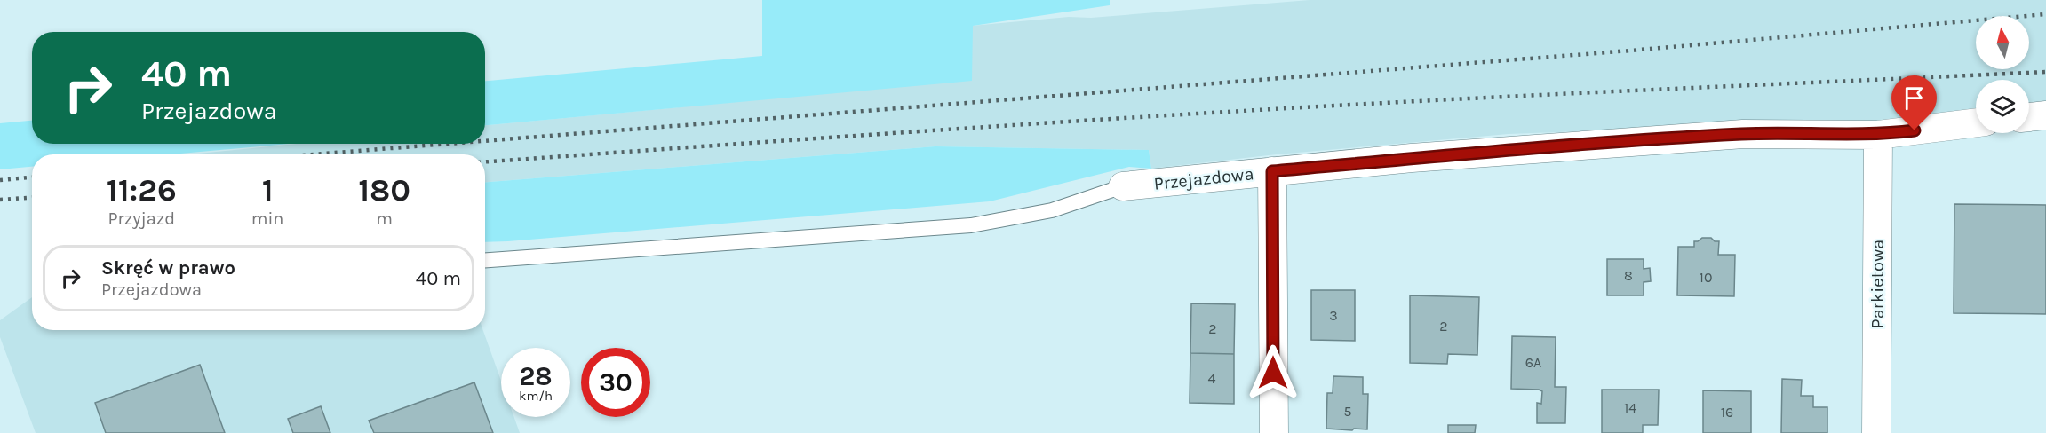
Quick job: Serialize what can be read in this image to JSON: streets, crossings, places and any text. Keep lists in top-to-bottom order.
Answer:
{
  "streets": {
    "street": ["Przejazdowa", "Parkietowa"]
  },
  "crossings": [
    ["Przejazdowa", "Parkietowa"]
  ],
  "house_numbers": [
    "8",
    "10",
    "3",
    "2",
    "2",
    "6A",
    "4",
    "14",
    "5",
    "16"
  ],
  "north": "top",
  "page": {
    "turn": ["40 m", "Przejazdowa"],
    "eta": [
      "11:26",
      "Przyjazd",
      "1",
      "min",
      "180",
      "m"
    ],
    "list": [
      {
        "name": "Skręć w prawo",
        "note": "Przejazdowa",
        "value": "40 m"
      }
    ],
    "speed": "28 km/h",
    "limit": "30"
  }
}
